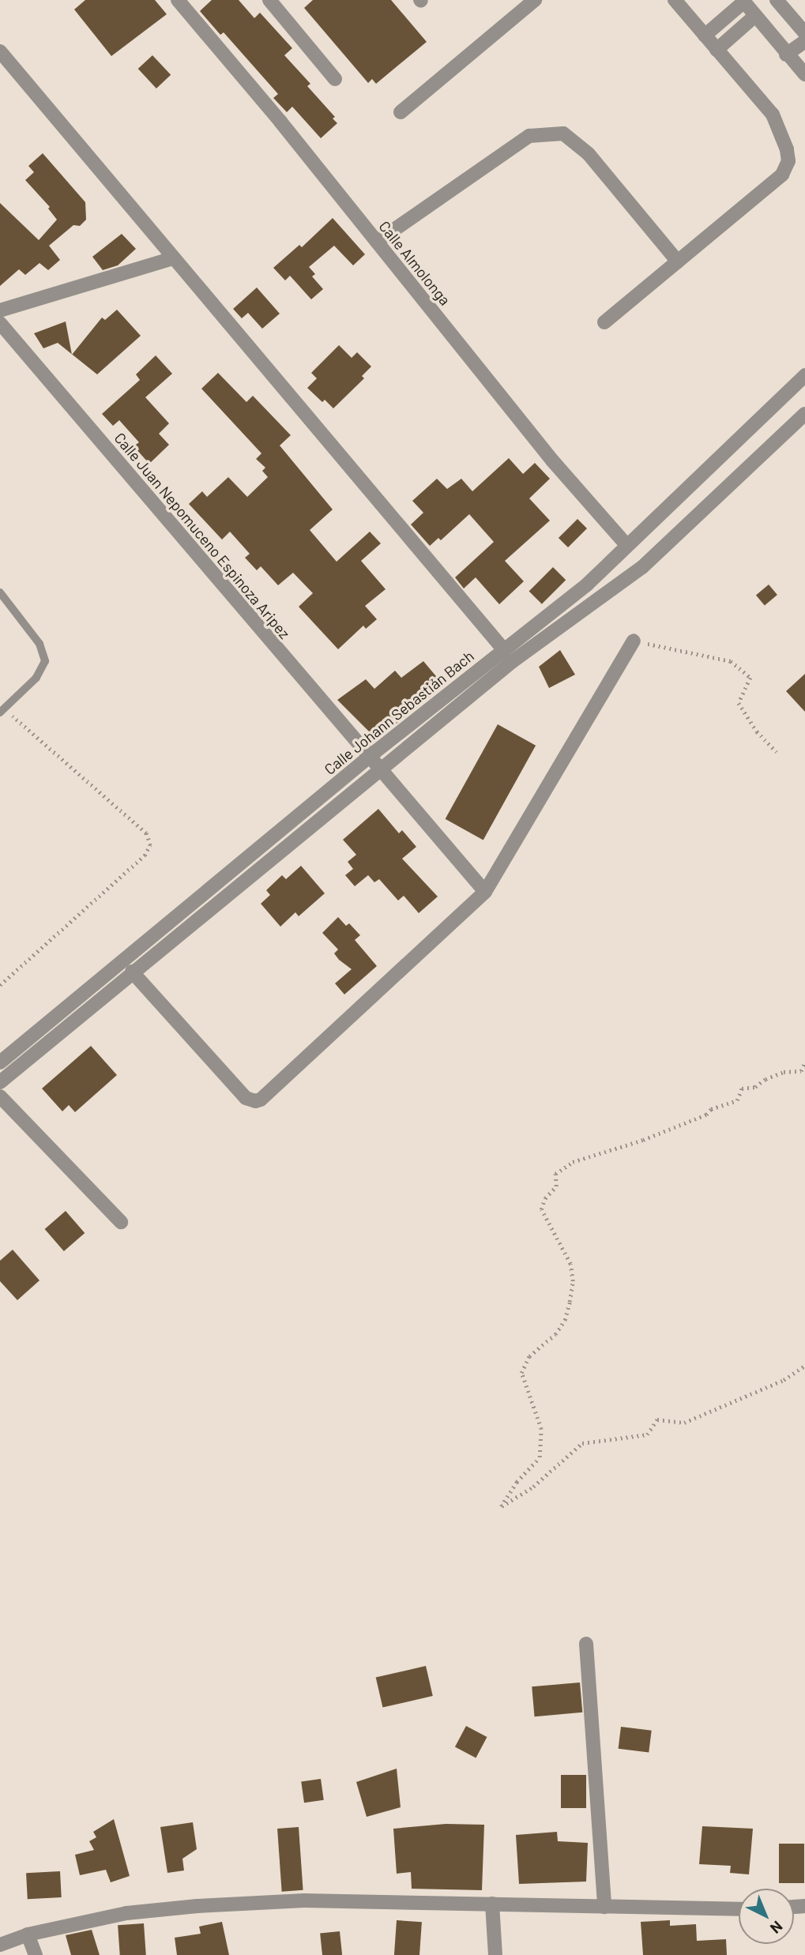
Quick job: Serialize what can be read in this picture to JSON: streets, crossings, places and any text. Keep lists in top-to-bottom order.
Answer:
{
  "streets": {
    "street": ["Calle Almolonga", "Calle Juan Nepomuceno Espinoza Aripez", "Calle Johann Sebastián Bach"]
  },
  "crossings": [
    ["Calle Almolonga", "Calle Johann Sebastián Bach"],
    ["Calle Juan Nepomuceno Espinoza Aripez", "Calle Johann Sebastián Bach"]
  ],
  "north": "bottom right"
}
